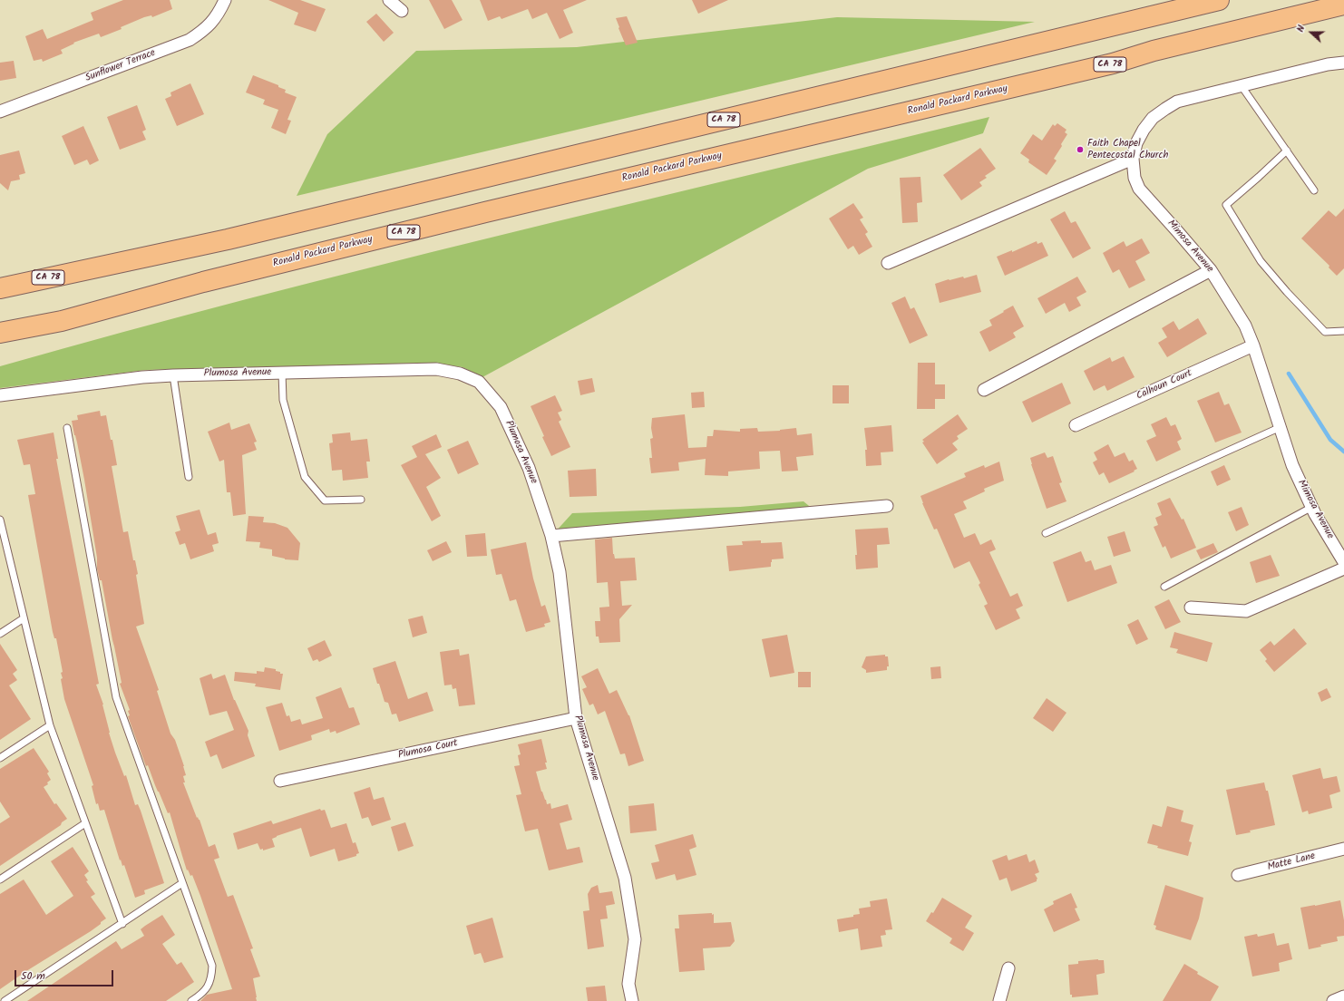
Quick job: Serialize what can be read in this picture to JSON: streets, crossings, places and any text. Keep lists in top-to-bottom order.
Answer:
{
  "streets": {
    "highway": ["CA 78", "Ronald Packard Parkway"],
    "street": [
      "Sunflower Terrace",
      "Mimosa Avenue",
      "Plumosa Avenue",
      "Calhoun Court",
      "Plumosa Court",
      "Matte Lane"
    ]
  },
  "crossings": [
    ["Mimosa Avenue", "Calhoun Court"],
    ["Plumosa Avenue", "Plumosa Court"]
  ],
  "places": ["Faith Chapel Pentecostal Church"],
  "scale_bar": "50 m",
  "north": "left"
}
